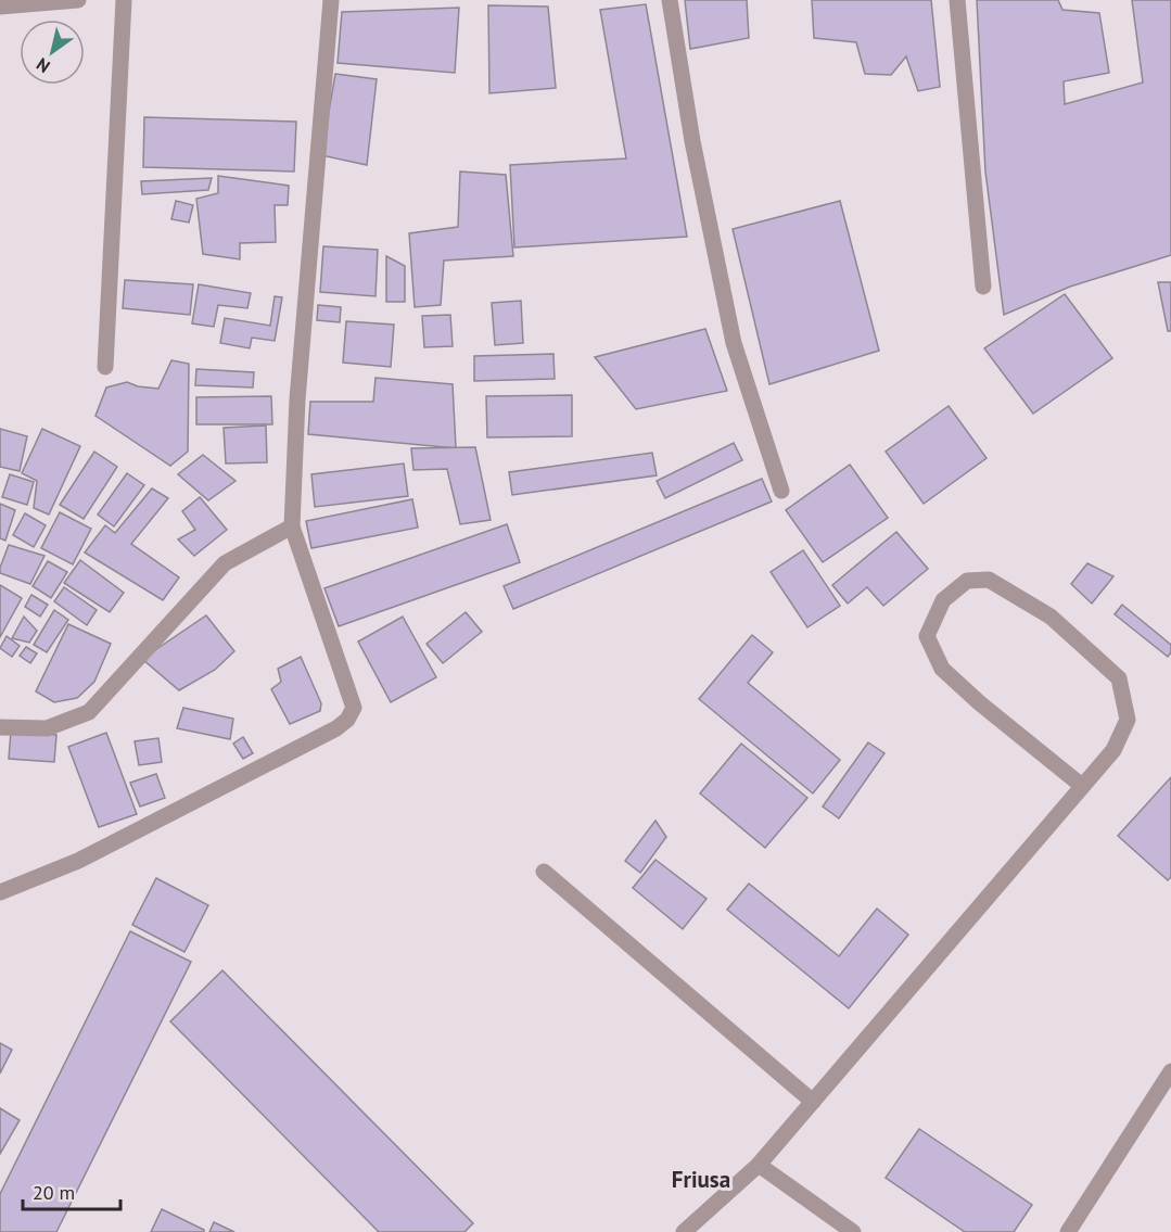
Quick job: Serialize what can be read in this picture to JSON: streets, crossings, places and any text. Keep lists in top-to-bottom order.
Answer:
{
  "districts": ["Friusa"],
  "scale_bar": "20 m",
  "north": "bottom left"
}
